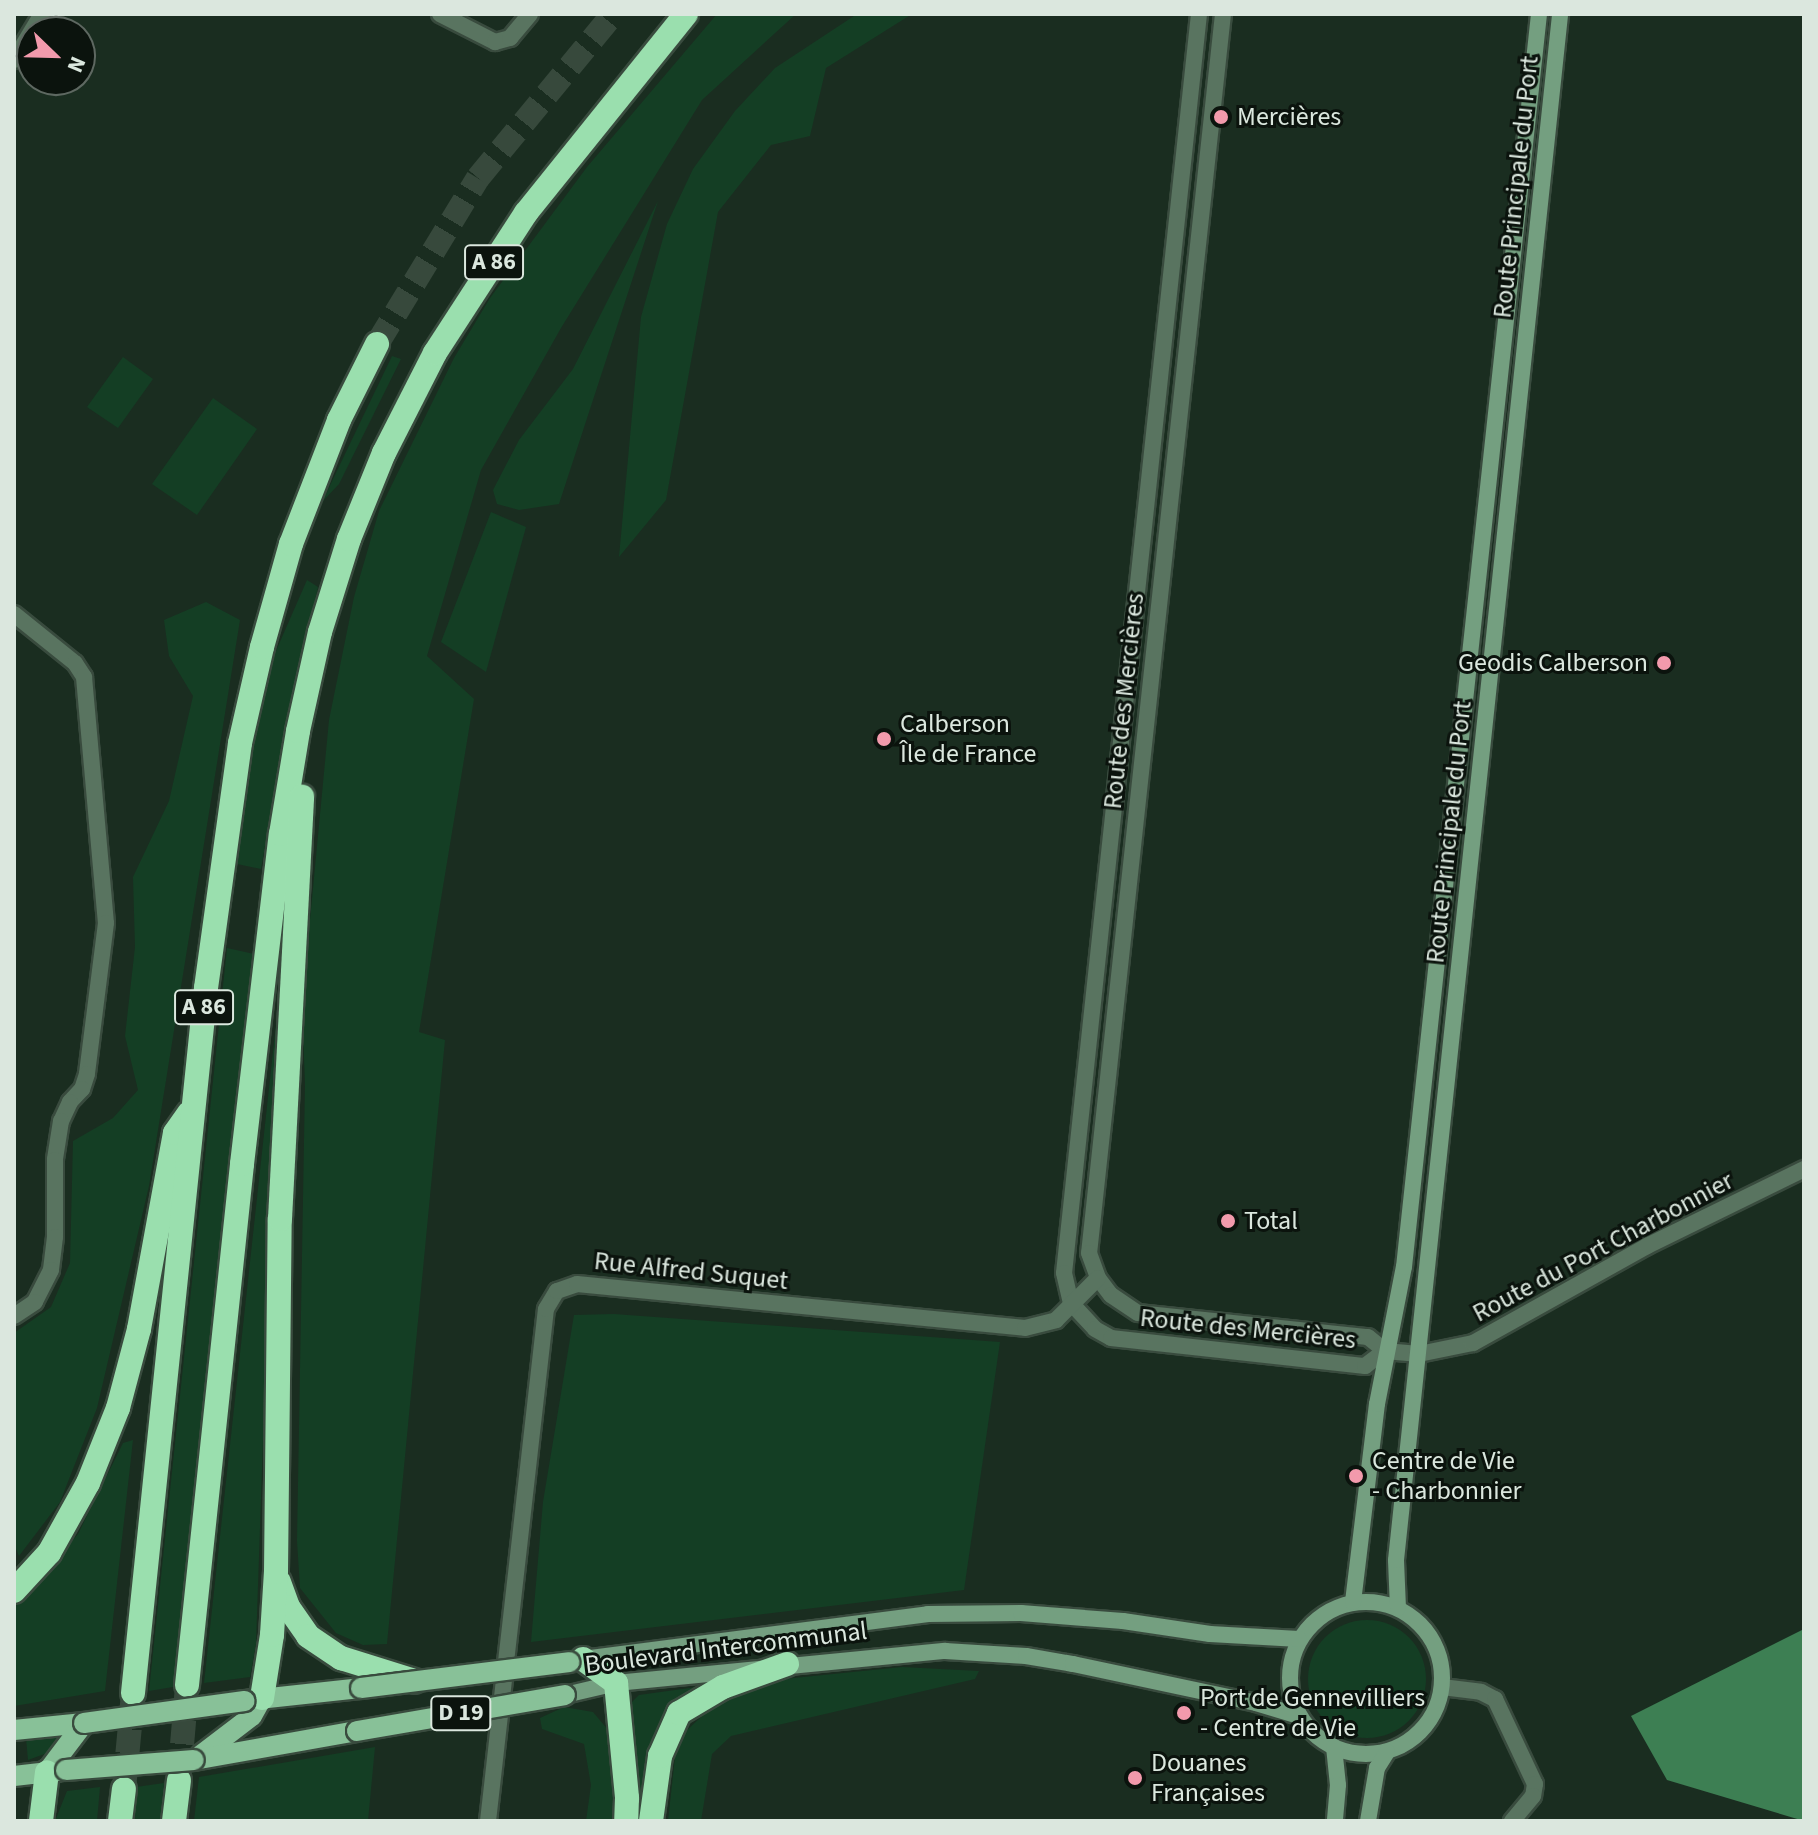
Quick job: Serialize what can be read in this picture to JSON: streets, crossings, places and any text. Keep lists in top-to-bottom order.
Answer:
{
  "streets": {
    "highway": ["A 86"],
    "main road": ["Route Principale du Port", "Boulevard Intercommunal", "D 19"],
    "street": ["Route des Mercières", "Route du Port Charbonnier", "Rue Alfred Suquet"]
  },
  "crossings": [
    ["Route Principale du Port", "Route des Mercières"],
    ["Route Principale du Port", "Route du Port Charbonnier"],
    ["Route Principale du Port", "Boulevard Intercommunal"],
    ["Route des Mercières", "Rue Alfred Suquet"]
  ],
  "places": [
    "Mercières",
    "Geodis Calberson",
    "Calberson Île de France",
    "Total",
    "Centre de Vie - Charbonnier",
    "Port de Gennevilliers - Centre de Vie",
    "Douanes Françaises"
  ],
  "north": "bottom right"
}
